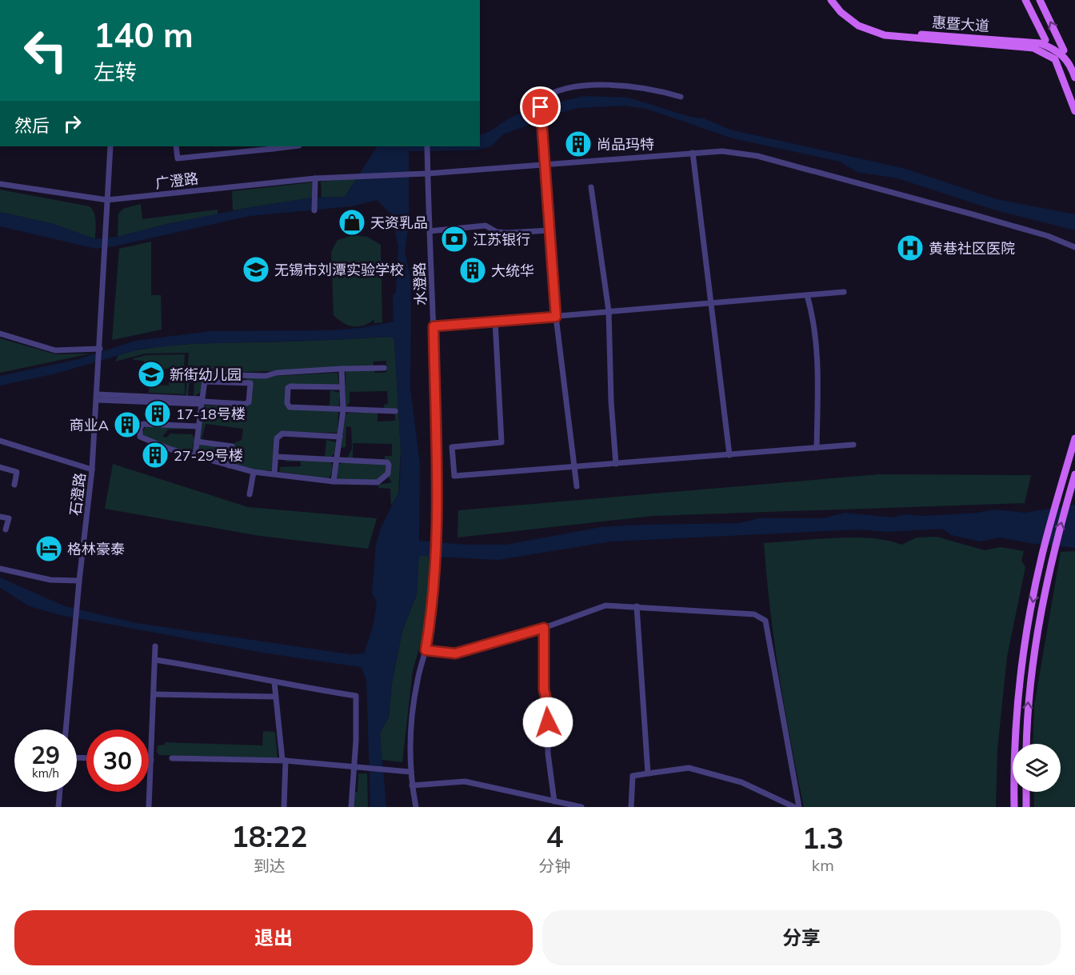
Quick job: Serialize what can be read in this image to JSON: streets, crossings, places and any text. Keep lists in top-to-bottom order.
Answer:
{
  "streets": {
    "main road": ["惠暨大道"],
    "street": ["广澄路", "水澄路", "石澄路"]
  },
  "crossings": [
    ["广澄路", "水澄路"],
    ["广澄路", "石澄路"]
  ],
  "places": {
    "building": [
      "尚品玛特",
      "大统华",
      "17-18号楼",
      "商业A",
      "27-29号楼"
    ],
    "shop": ["天资乳品"],
    "bank": ["江苏银行"],
    "hospital": ["黄巷社区医院"],
    "school or university": ["无锡市刘潭实验学校", "新街幼儿园"],
    "hotel": ["格林豪泰"]
  },
  "page": {
    "turn": ["140 m", "左转"],
    "then": "然后",
    "speed": "29 km/h",
    "limit": "30",
    "eta": [
      "18:22",
      "到达",
      "4",
      "分钟",
      "1.3",
      "km"
    ],
    "buttons": ["退出", "分享"]
  }
}
